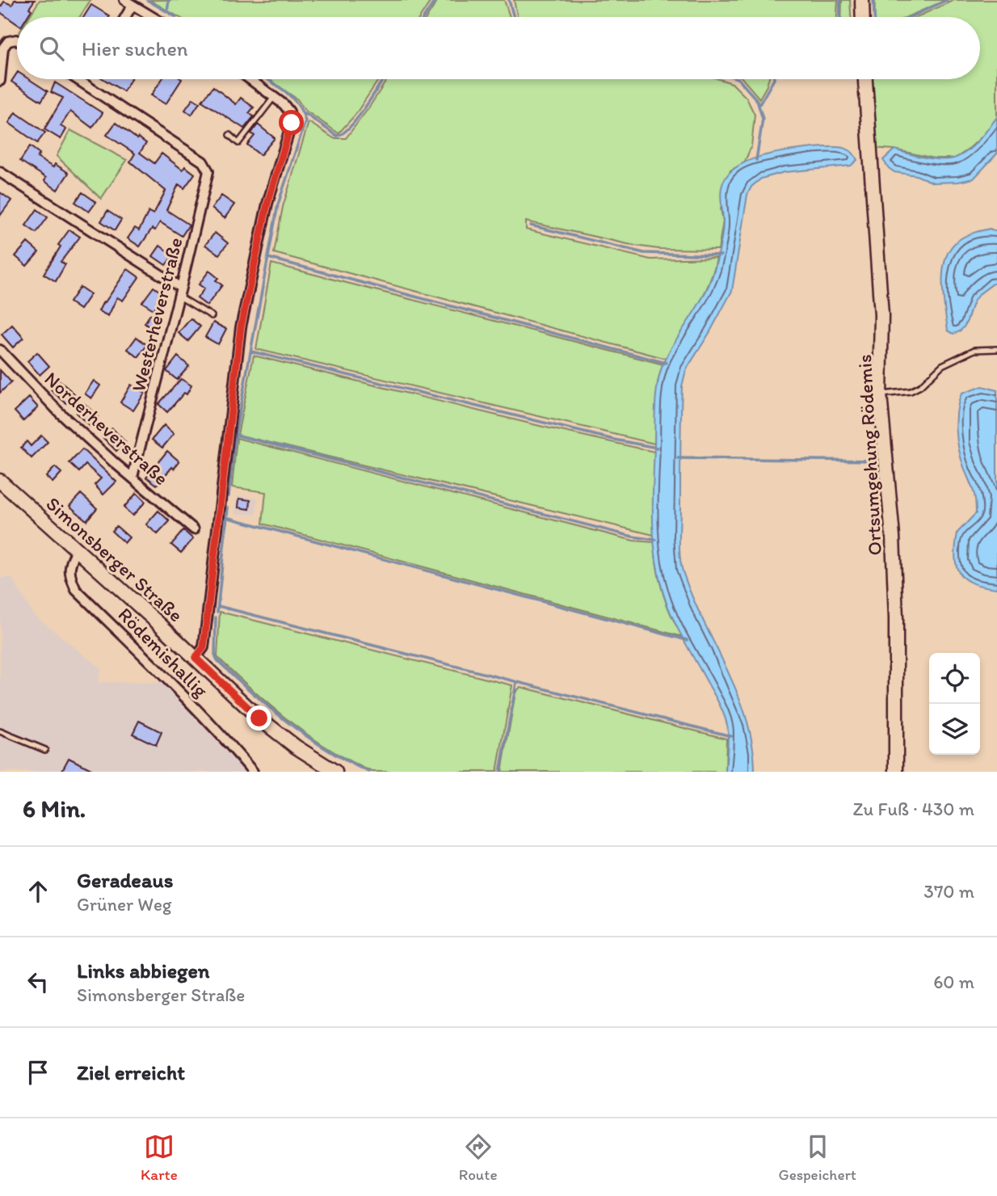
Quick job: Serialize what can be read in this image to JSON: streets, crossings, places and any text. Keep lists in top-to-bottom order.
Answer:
{
  "streets": {
    "main road": ["Ortsumgehung Rödemis", "Simonsberger Straße"],
    "street": ["Westerheverstraße", "Norderheverstraße", "Rödemishallig"]
  },
  "crossings": [
    ["Westerheverstraße", "Norderheverstraße"],
    ["Simonsberger Straße", "Rödemishallig"]
  ],
  "page": {
    "search": "Hier suchen",
    "heading": ["6 Min.", "Zu Fuß · 430 m"],
    "list": [
      ["Geradeaus", "Grüner Weg", "370 m"],
      ["Links abbiegen", "Simonsberger Straße", "60 m"],
      "Ziel erreicht"
    ],
    "nav": ["Karte", "Route", "Gespeichert"]
  }
}
